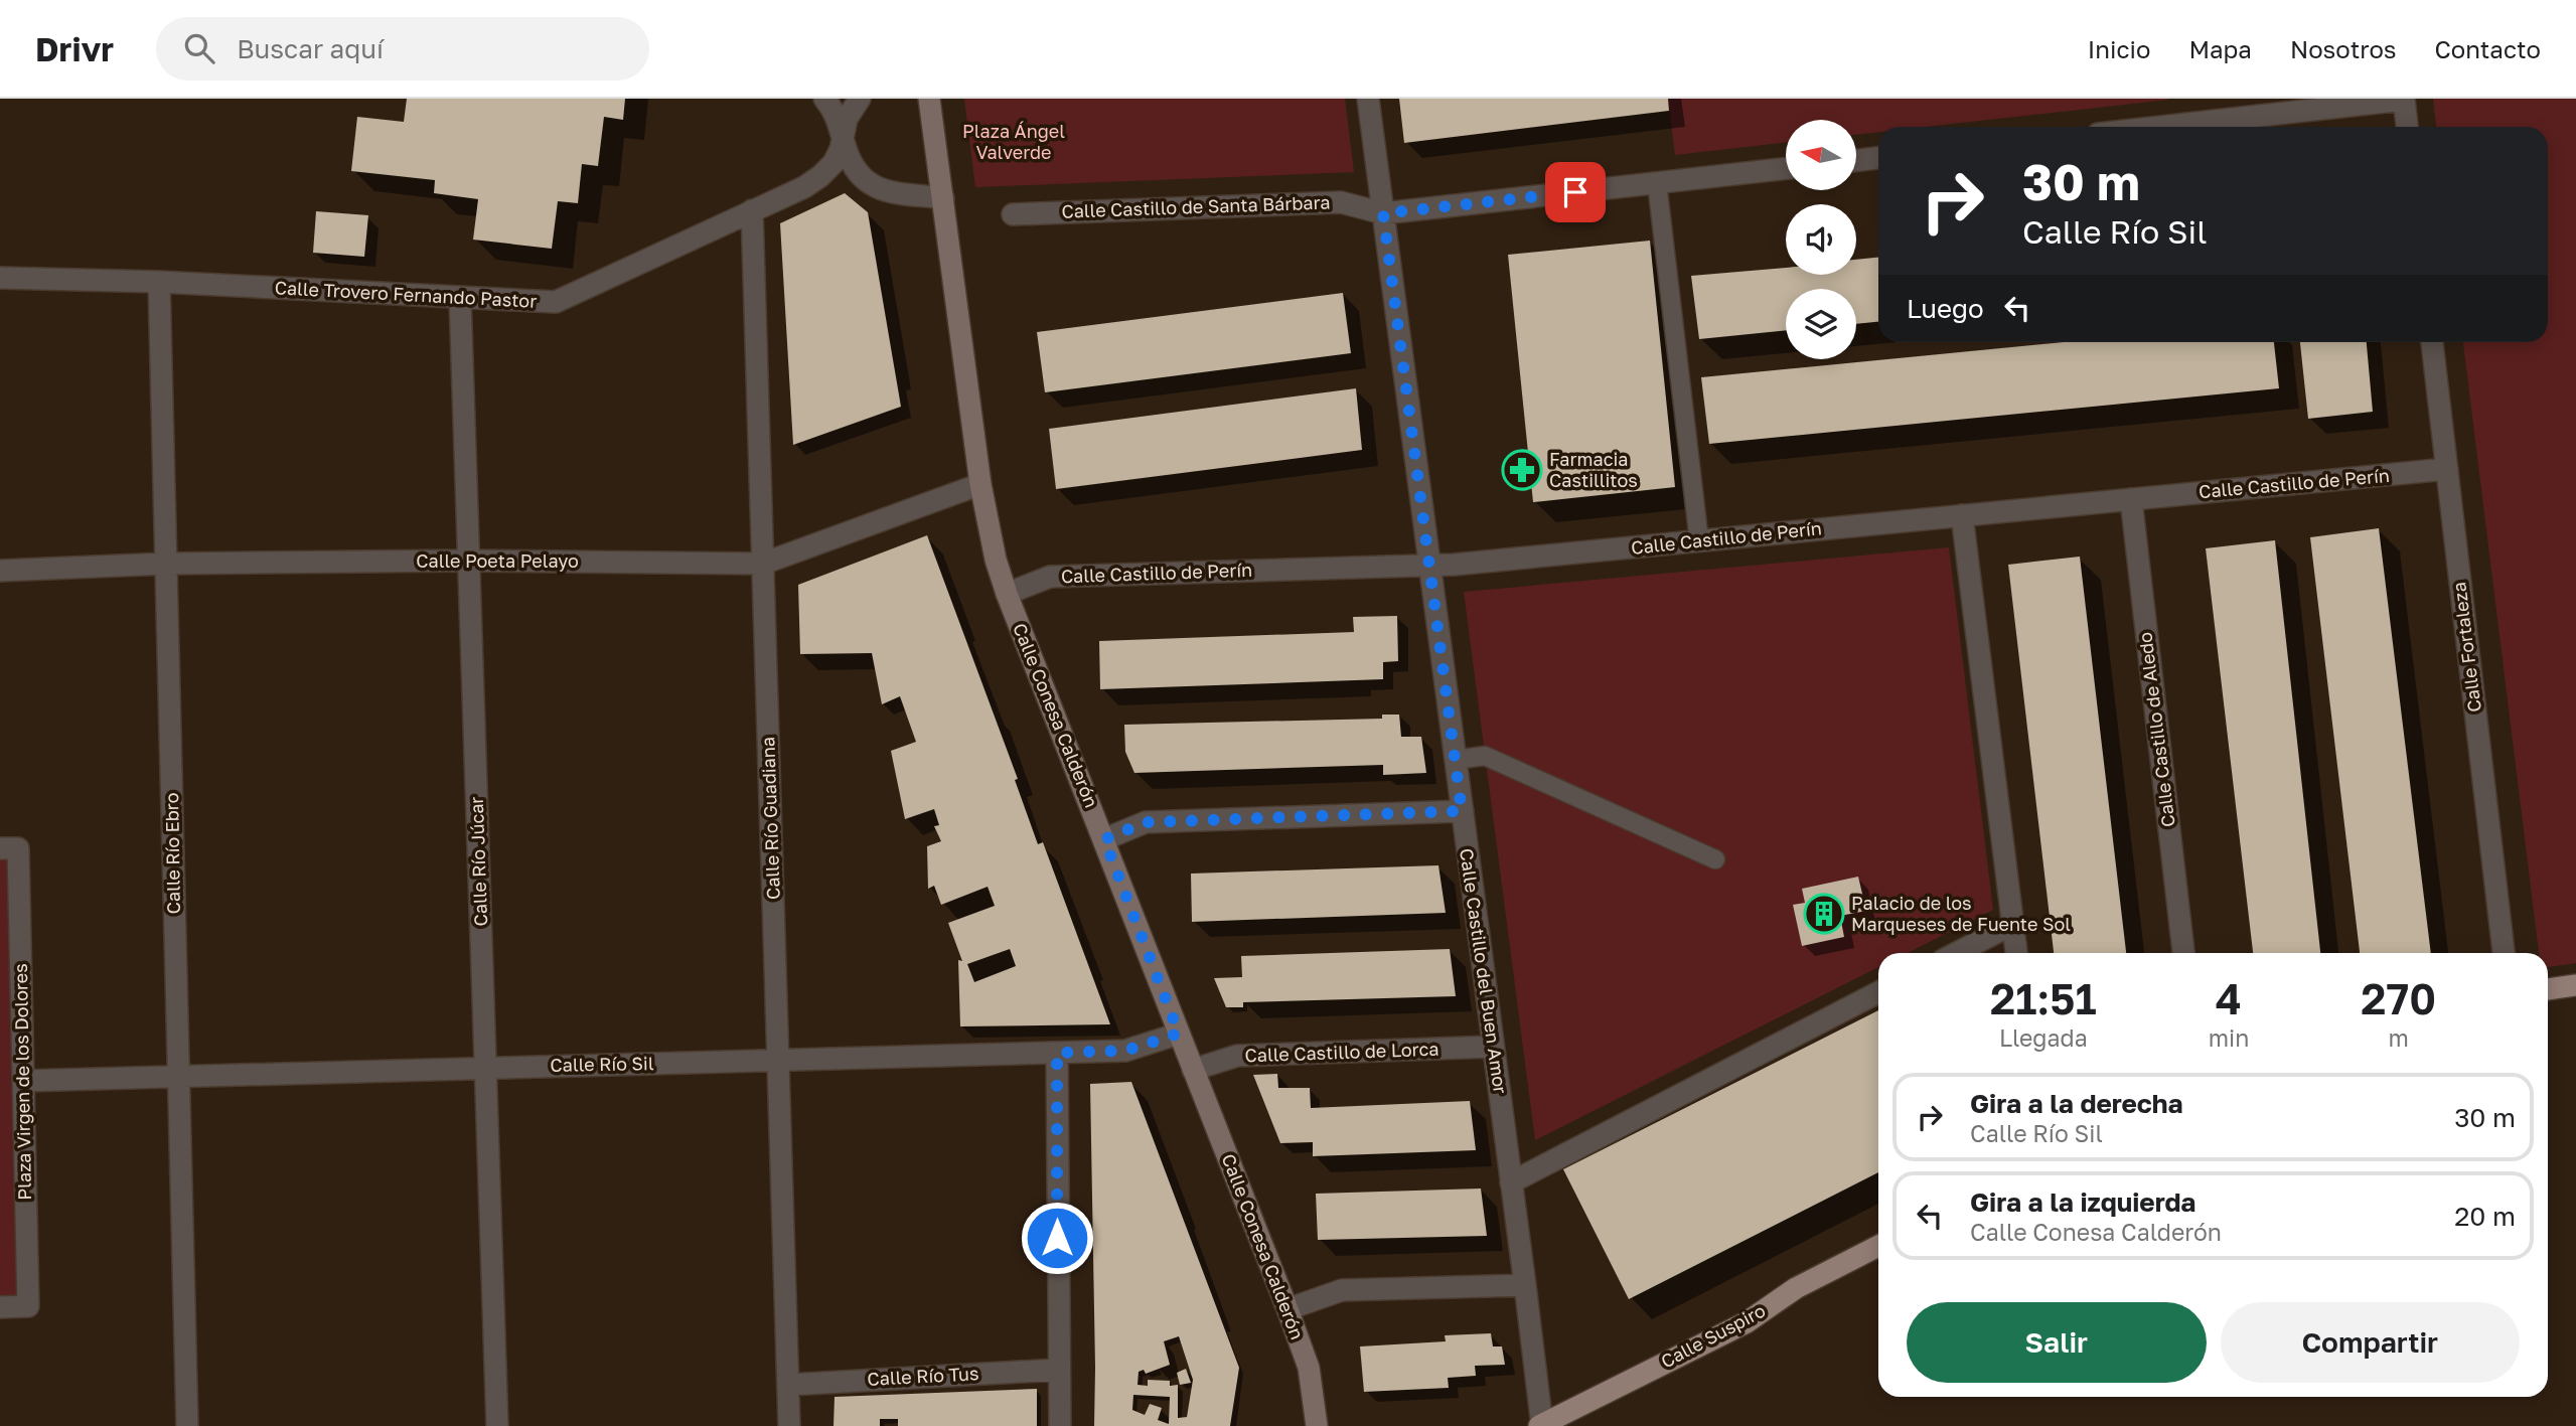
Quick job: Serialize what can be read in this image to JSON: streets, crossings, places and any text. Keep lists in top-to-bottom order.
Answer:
{
  "streets": {
    "main road": ["Calle Conesa Calderón", "Calle Suspiro"],
    "street": [
      "Calle Castillo de Santa Bárbara",
      "Calle Trovero Fernando Pastor",
      "Calle Castillo de Perín",
      "Calle Poeta Pelayo",
      "Calle Fortaleza",
      "Calle Castillo de Aledo",
      "Calle Río Guadiana",
      "Calle Río Ebro",
      "Calle Río Júcar",
      "Calle Castillo del Buen Amor",
      "Calle Castillo de Lorca",
      "Calle Río Sil",
      "Plaza Virgen de los Dolores",
      "Calle Río Tus"
    ]
  },
  "crossings": [
    ["Calle Castillo de Santa Bárbara", "Calle Castillo del Buen Amor"],
    ["Calle Trovero Fernando Pastor", "Calle Río Guadiana"],
    ["Calle Trovero Fernando Pastor", "Calle Río Ebro"],
    ["Calle Trovero Fernando Pastor", "Calle Río Júcar"],
    ["Calle Castillo de Perín", "Calle Fortaleza"],
    ["Calle Castillo de Perín", "Calle Conesa Calderón"],
    ["Calle Castillo de Perín", "Calle Castillo de Aledo"],
    ["Calle Castillo de Perín", "Calle Castillo del Buen Amor"],
    ["Calle Poeta Pelayo", "Calle Conesa Calderón"],
    ["Calle Poeta Pelayo", "Calle Río Guadiana"],
    ["Calle Poeta Pelayo", "Calle Río Ebro"],
    ["Calle Poeta Pelayo", "Calle Río Júcar"],
    ["Calle Conesa Calderón", "Calle Castillo de Lorca"],
    ["Calle Conesa Calderón", "Calle Río Sil"],
    ["Calle Río Guadiana", "Calle Río Sil"],
    ["Calle Río Guadiana", "Calle Río Tus"],
    ["Calle Río Ebro", "Calle Río Sil"],
    ["Calle Río Júcar", "Calle Río Sil"],
    ["Calle Castillo del Buen Amor", "Calle Castillo de Lorca"],
    ["Calle Castillo del Buen Amor", "Calle Suspiro"],
    ["Calle Río Sil", "Plaza Virgen de los Dolores"]
  ],
  "parks": ["Plaza Ángel Valverde"],
  "places": {
    "pharmacy": ["Farmacia Castillitos"],
    "building": ["Palacio de los Marqueses de Fuente Sol"]
  },
  "north": "left",
  "page": {
    "header": "Drivr",
    "search": "Buscar aquí",
    "nav": [
      "Inicio",
      "Mapa",
      "Nosotros",
      "Contacto"
    ],
    "turn": ["30 m", "Calle Río Sil"],
    "then": "Luego",
    "eta": [
      "21:51",
      "Llegada",
      "4",
      "min",
      "270",
      "m"
    ],
    "list": [
      {
        "name": "Gira a la derecha",
        "note": "Calle Río Sil",
        "value": "30 m"
      },
      {
        "name": "Gira a la izquierda",
        "note": "Calle Conesa Calderón",
        "value": "20 m"
      }
    ],
    "buttons": ["Salir", "Compartir"]
  }
}
